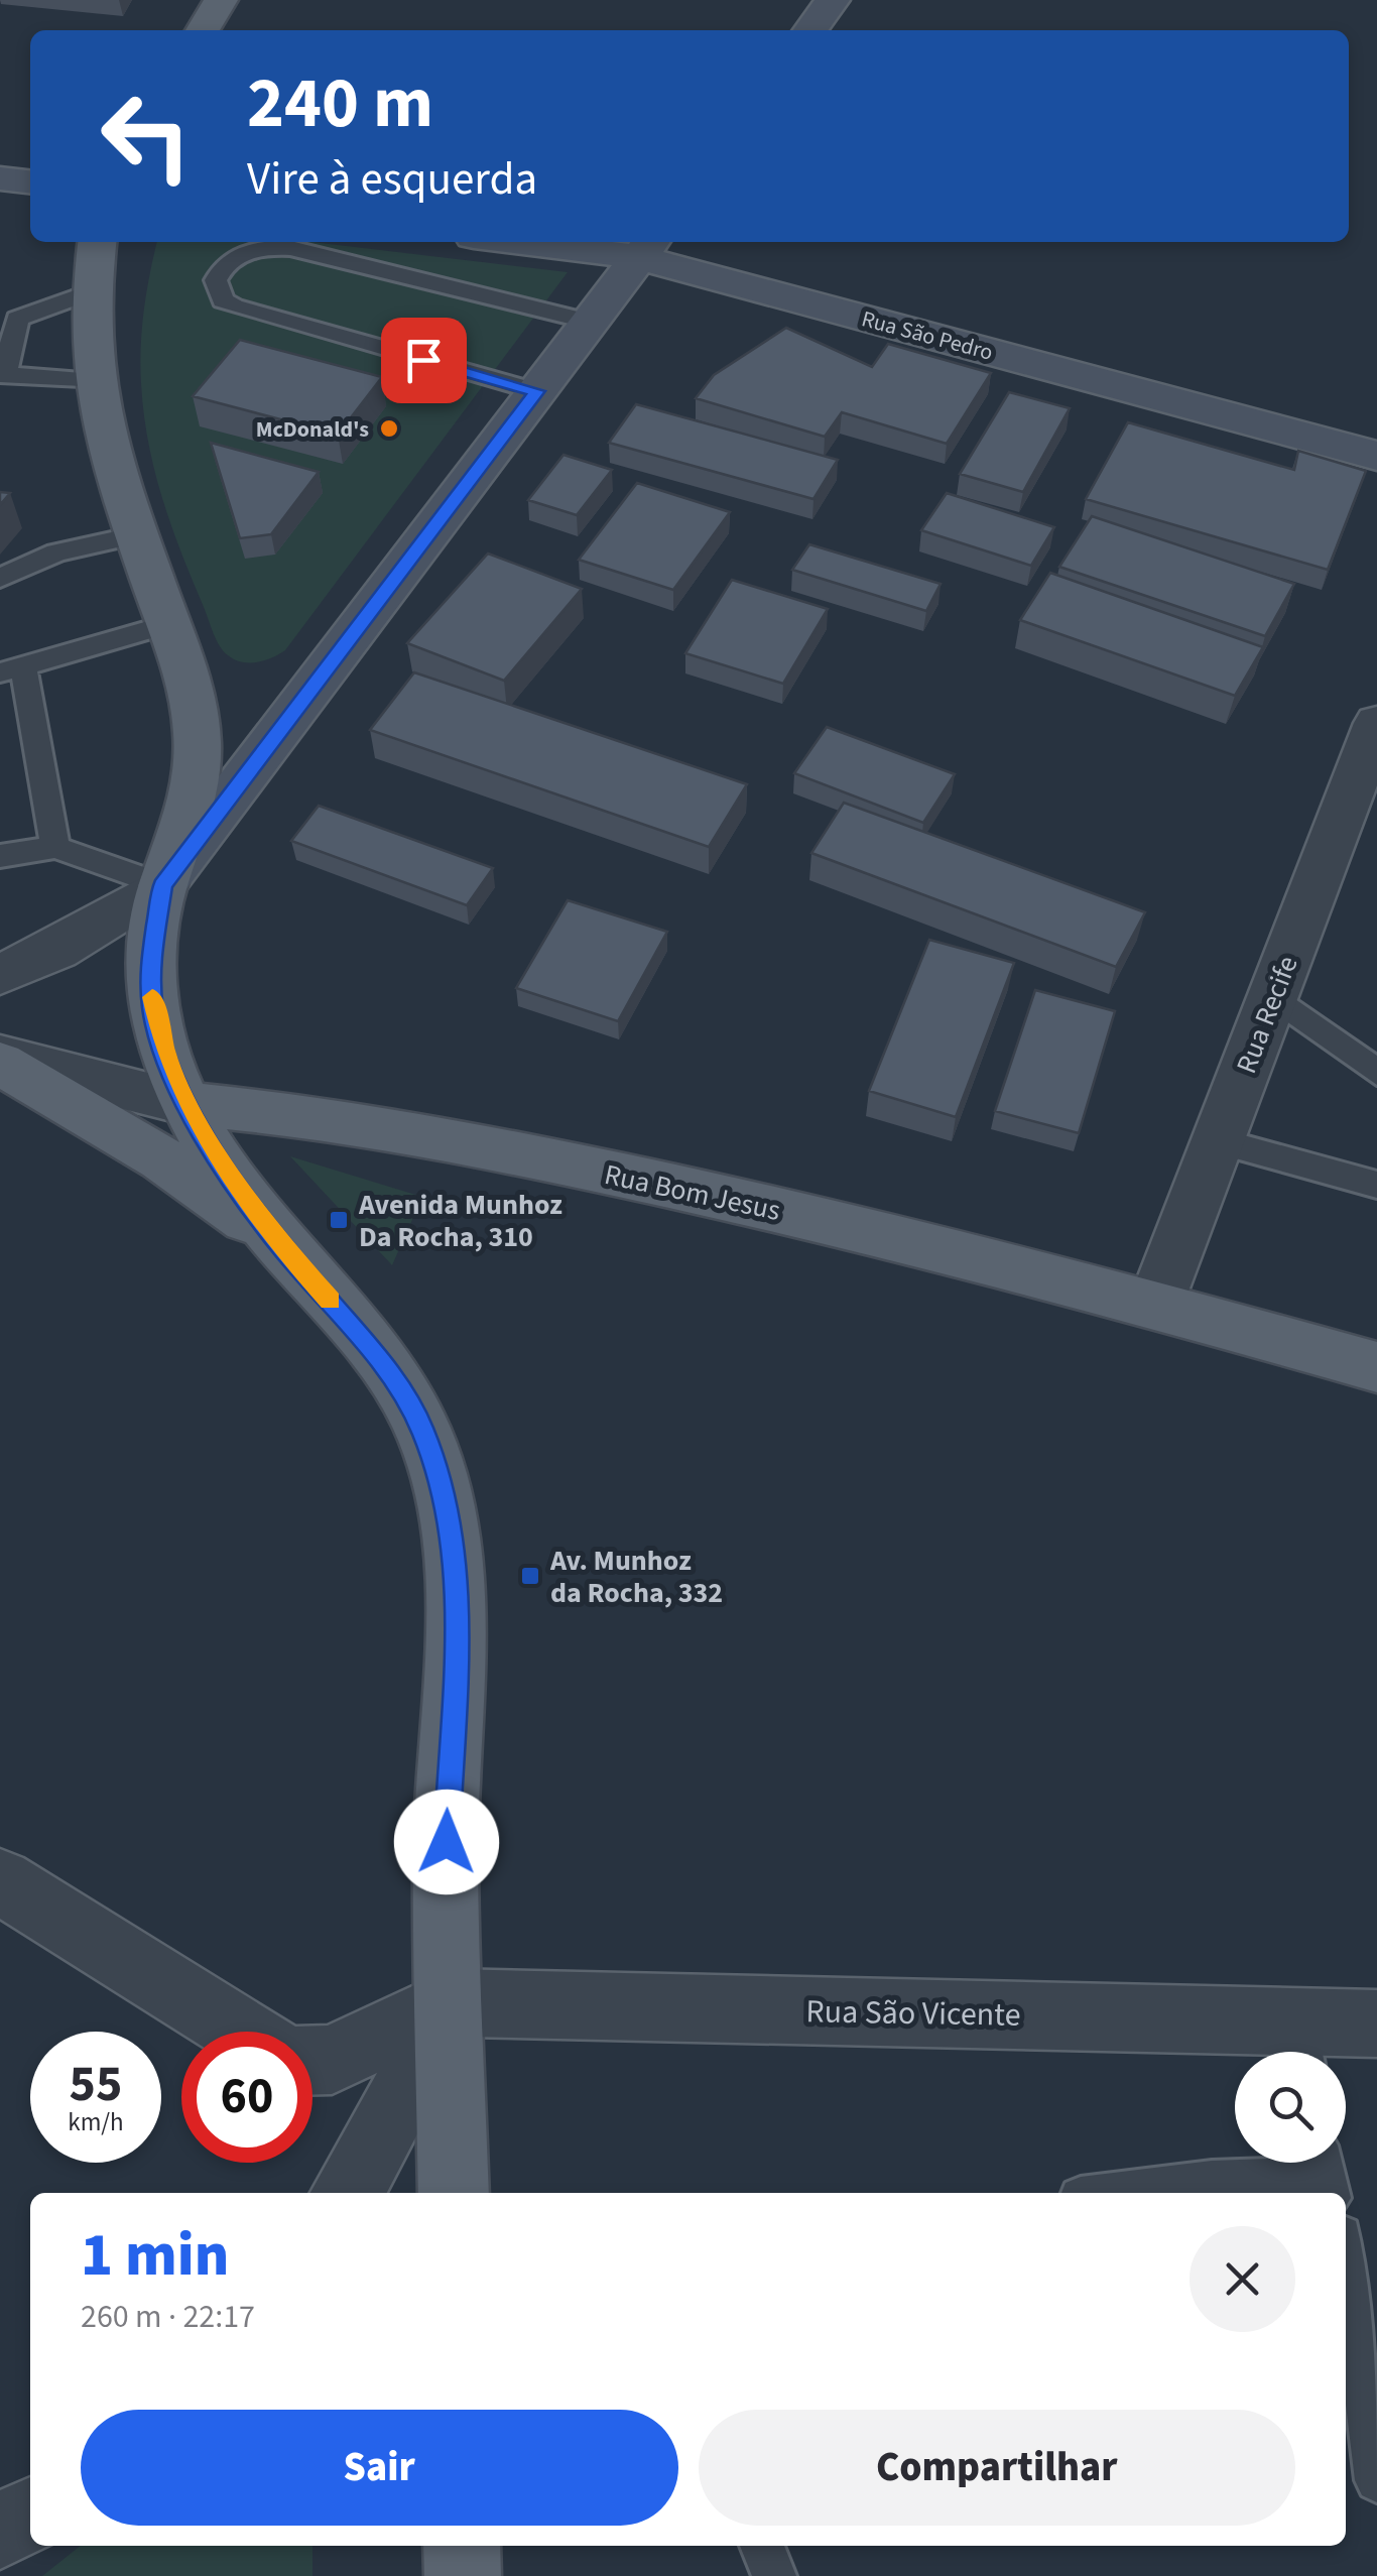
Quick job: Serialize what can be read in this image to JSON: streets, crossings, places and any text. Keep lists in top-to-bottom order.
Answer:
{
  "streets": {
    "main road": ["Rua São Pedro", "Rua Bom Jesus"],
    "street": ["Rua Recife", "Rua São Vicente"]
  },
  "crossings": [
    ["Rua Recife", "Rua Bom Jesus"]
  ],
  "places": {
    "other": ["McDonald's"],
    "transit": ["Avenida Munhoz Da Rocha, 310", "Av. Munhoz da Rocha, 332"]
  },
  "page": {
    "turn": ["240 m", "Vire à esquerda"],
    "speed": "55 km/h",
    "limit": "60",
    "heading": ["1 min", "260 m · 22:17"],
    "buttons": ["Sair", "Compartilhar"]
  }
}
